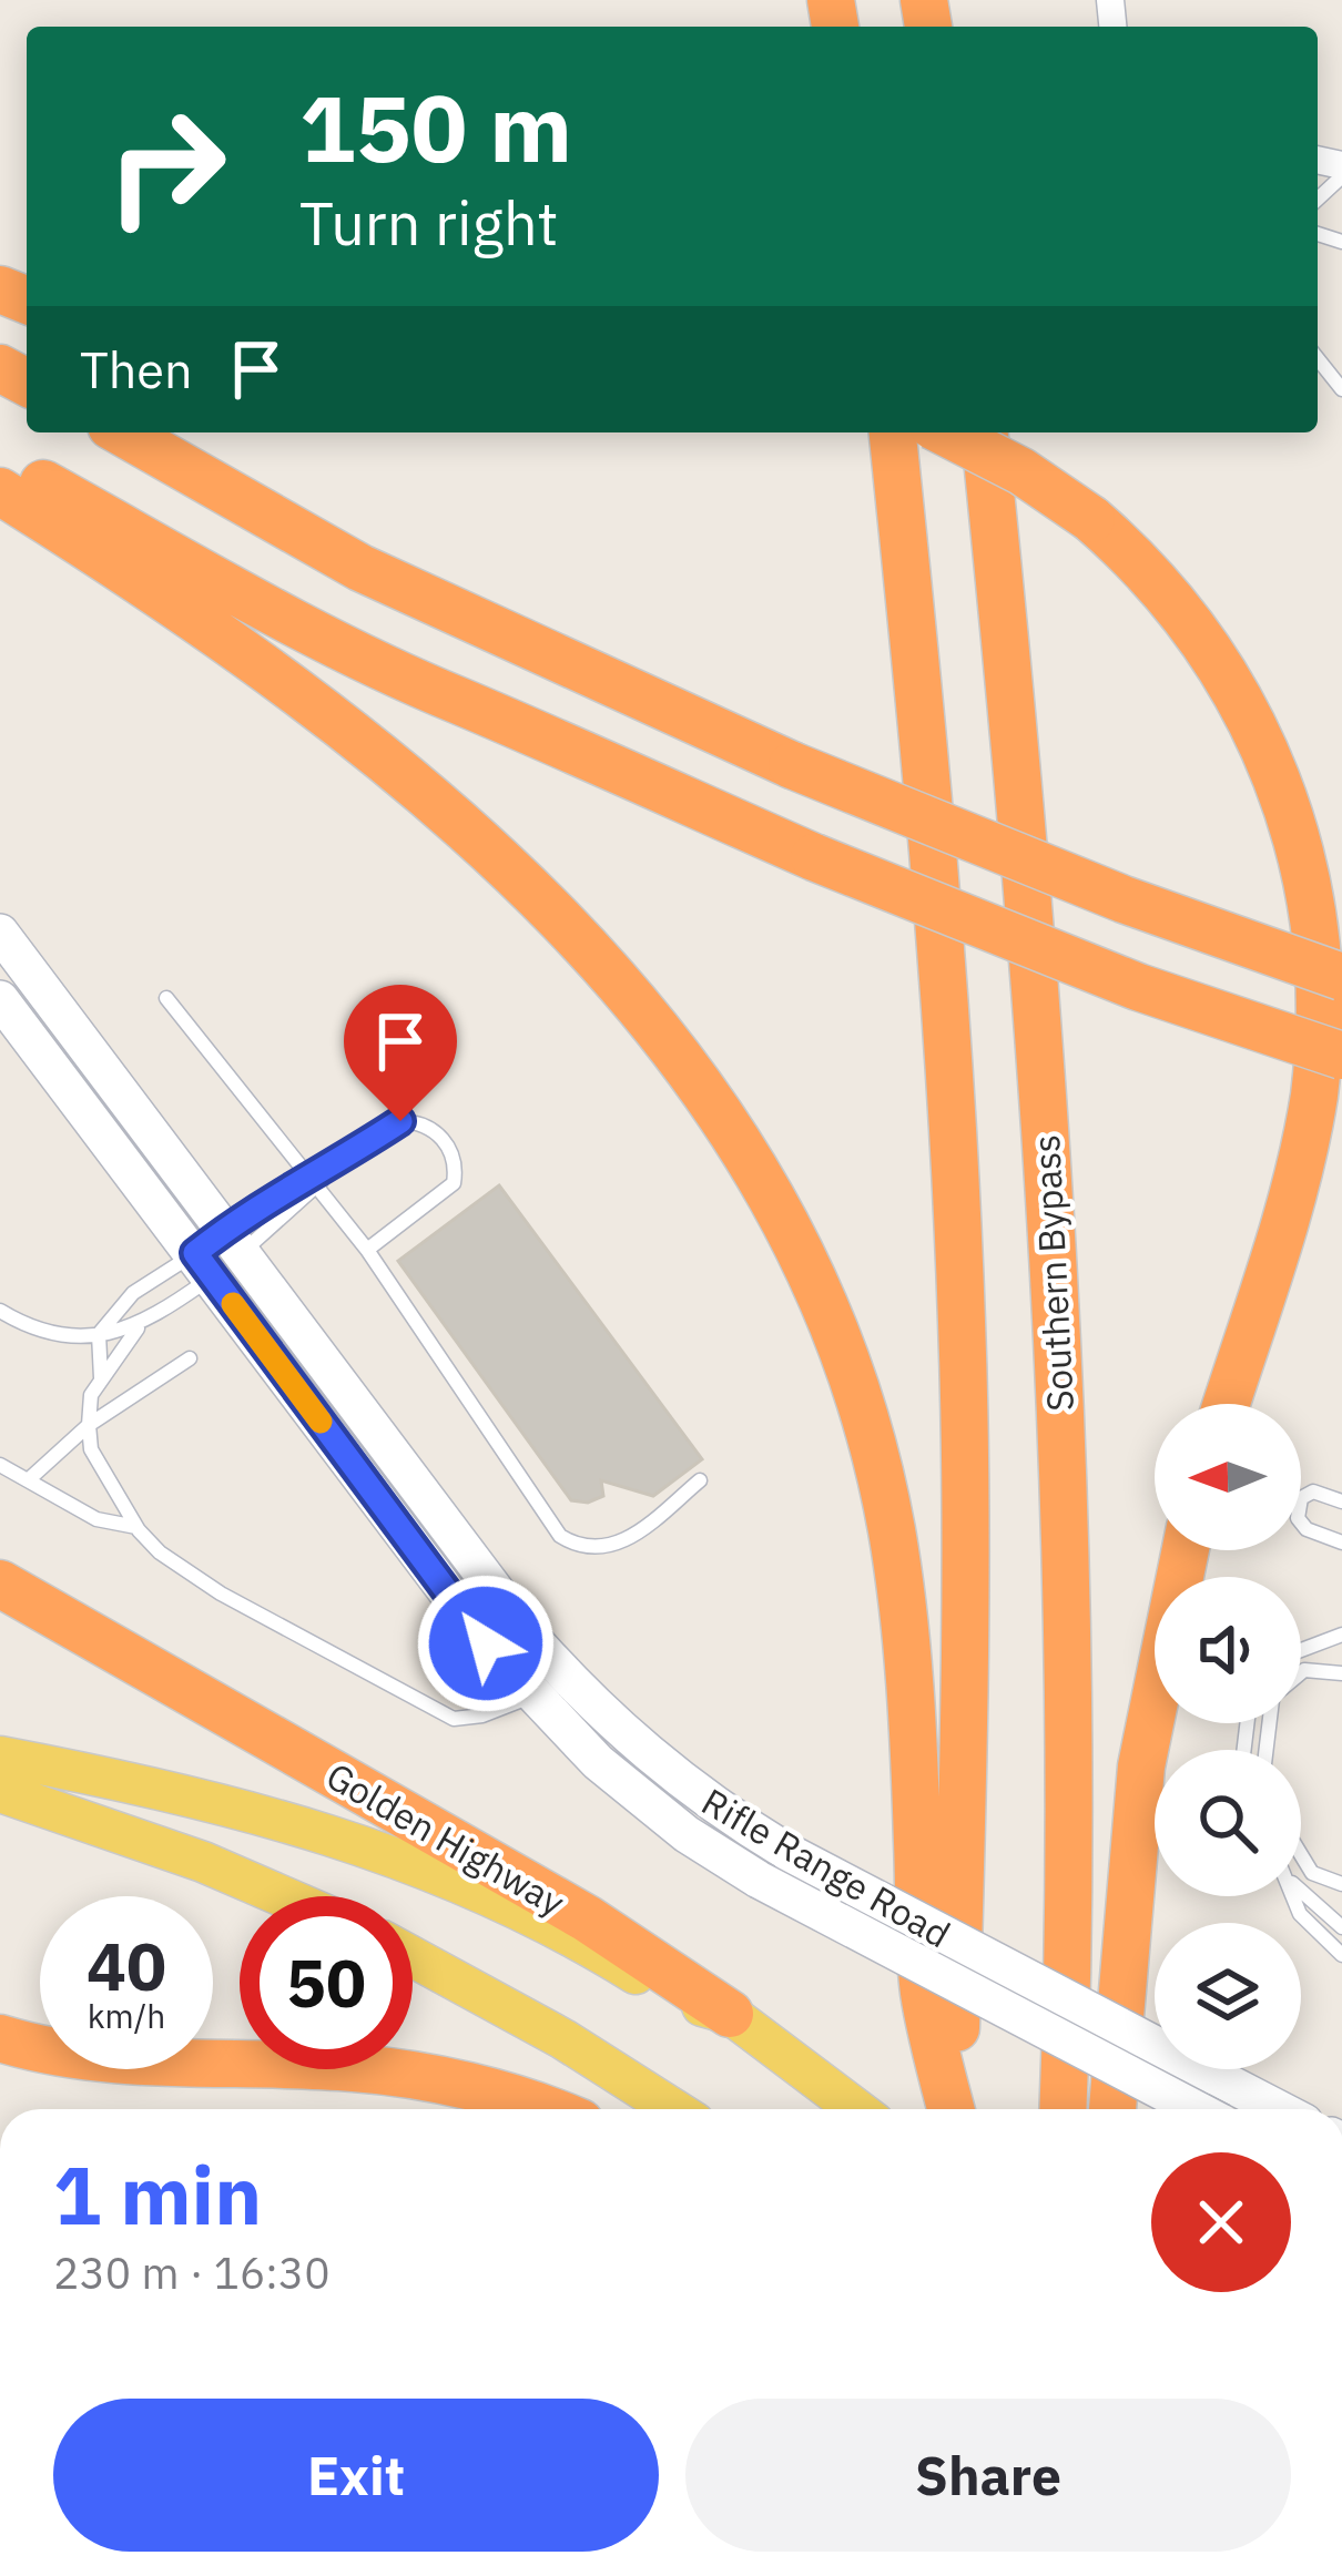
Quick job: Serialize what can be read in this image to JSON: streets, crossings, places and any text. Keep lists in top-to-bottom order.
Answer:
{
  "streets": {
    "highway": ["Southern Bypass", "Golden Highway"],
    "main road": ["Rifle Range Road"]
  },
  "north": "left",
  "page": {
    "turn": ["150 m", "Turn right"],
    "then": "Then",
    "speed": "40 km/h",
    "limit": "50",
    "heading": ["1 min", "230 m · 16:30"],
    "buttons": ["Exit", "Share"]
  }
}
